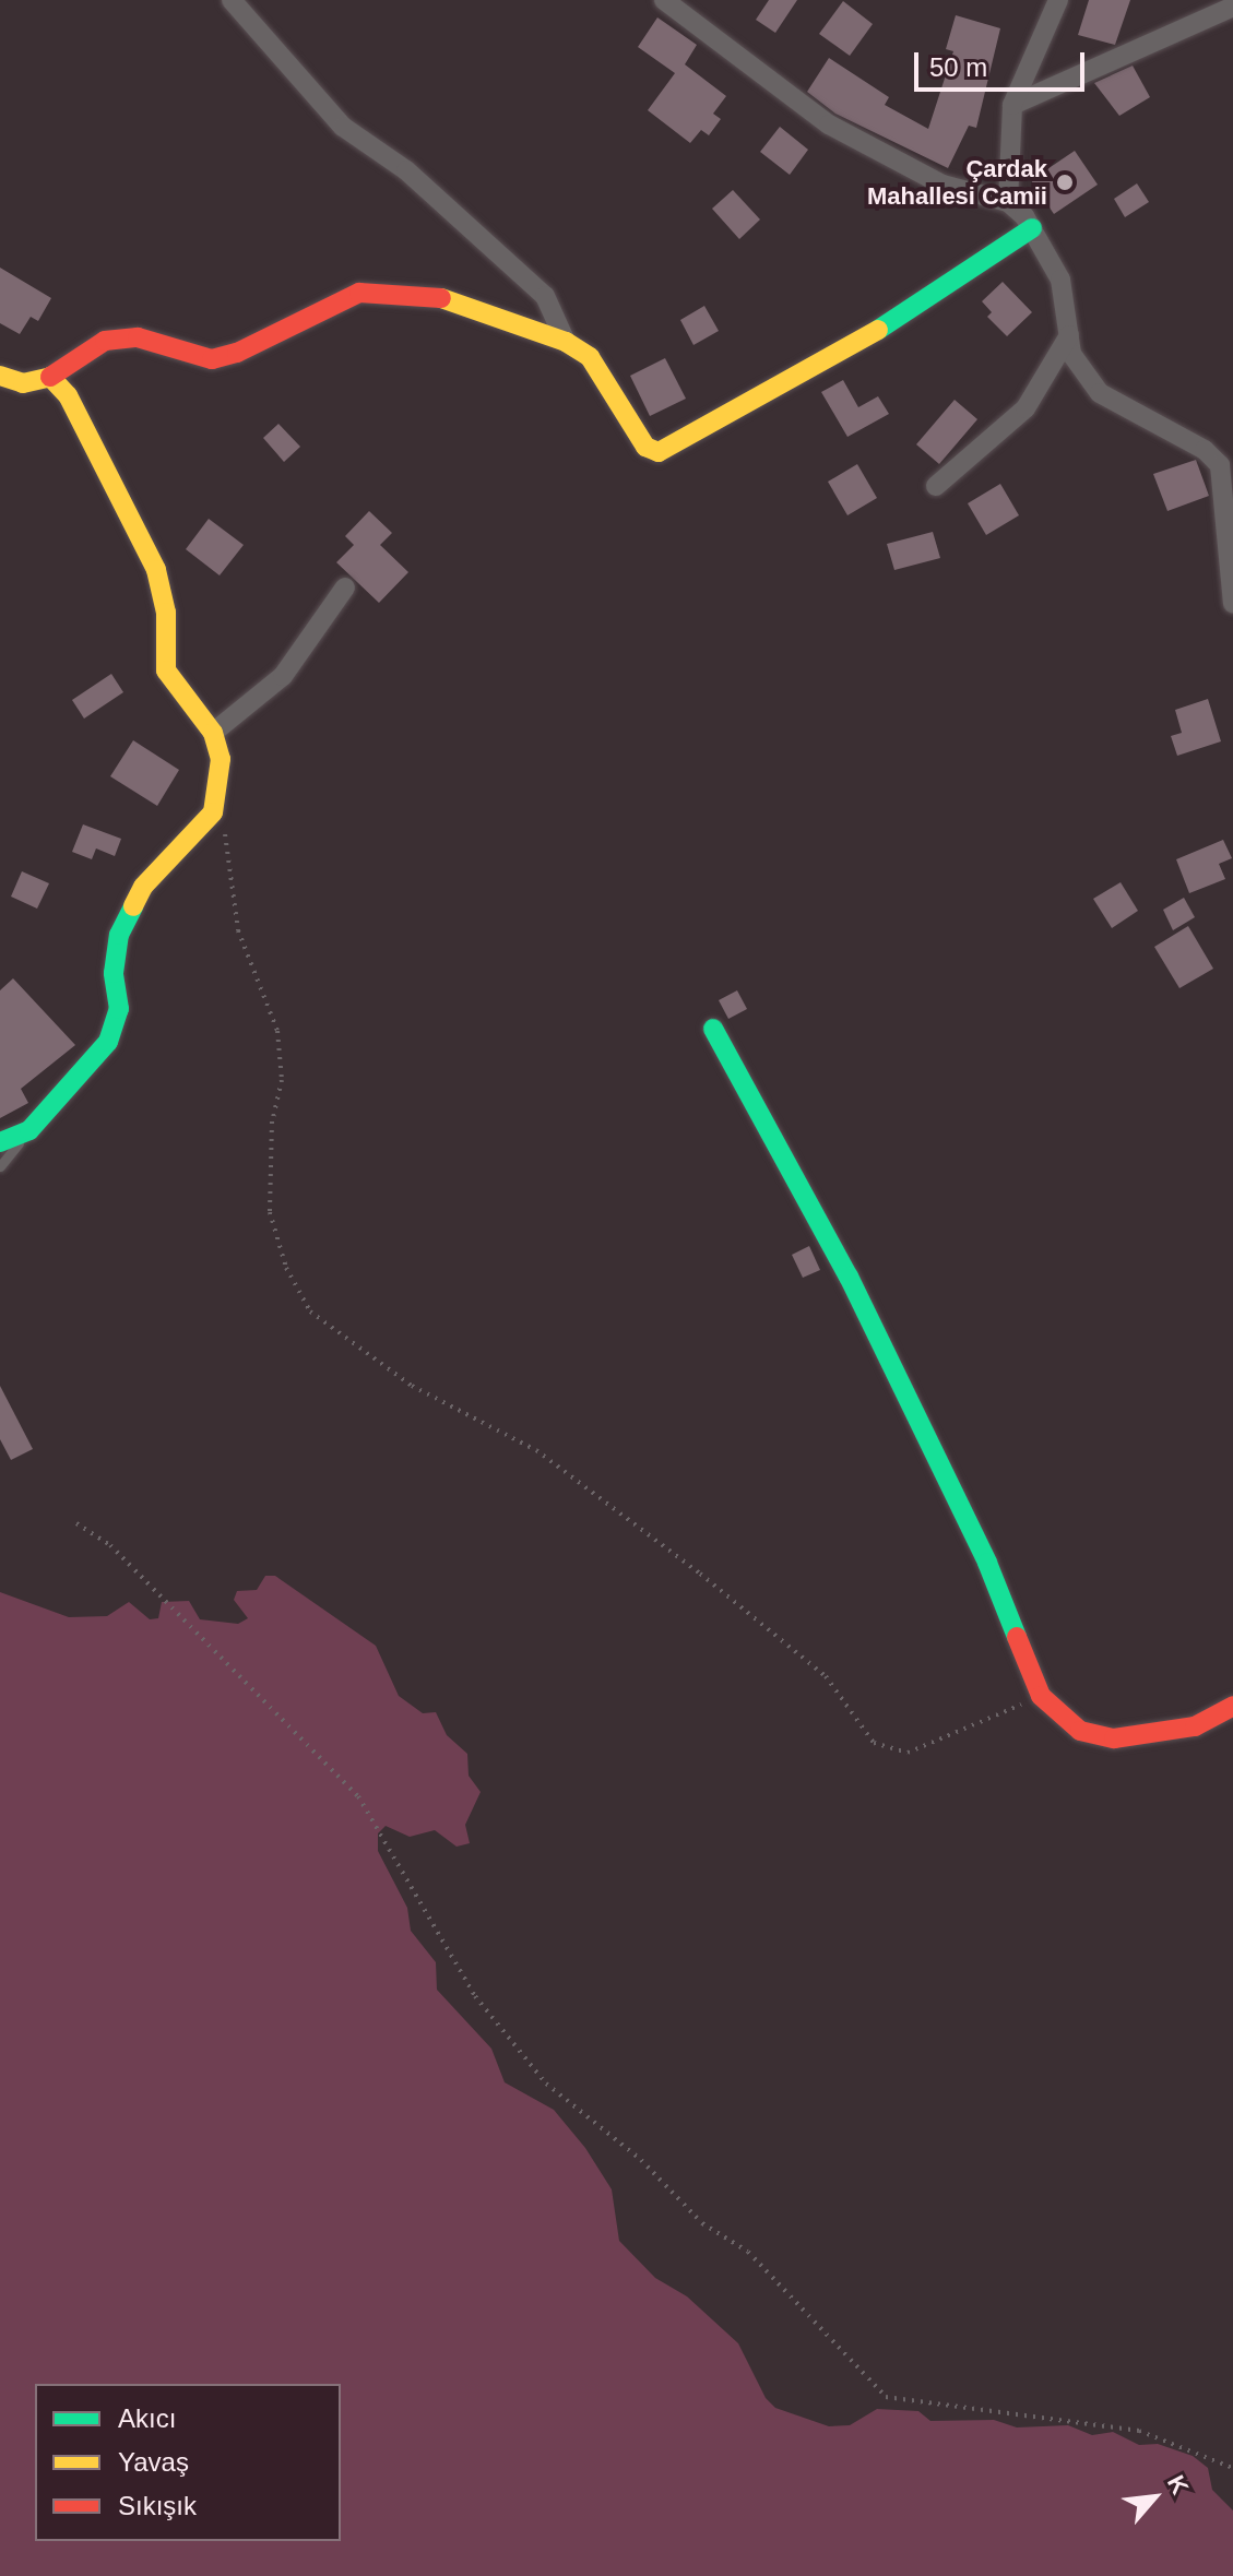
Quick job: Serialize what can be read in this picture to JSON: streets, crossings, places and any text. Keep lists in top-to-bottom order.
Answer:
{
  "places": ["Çardak Mahallesi Camii"],
  "legend": ["Akıcı", "Yavaş", "Sıkışık"],
  "scale_bar": "50 m",
  "north": "top right"
}
